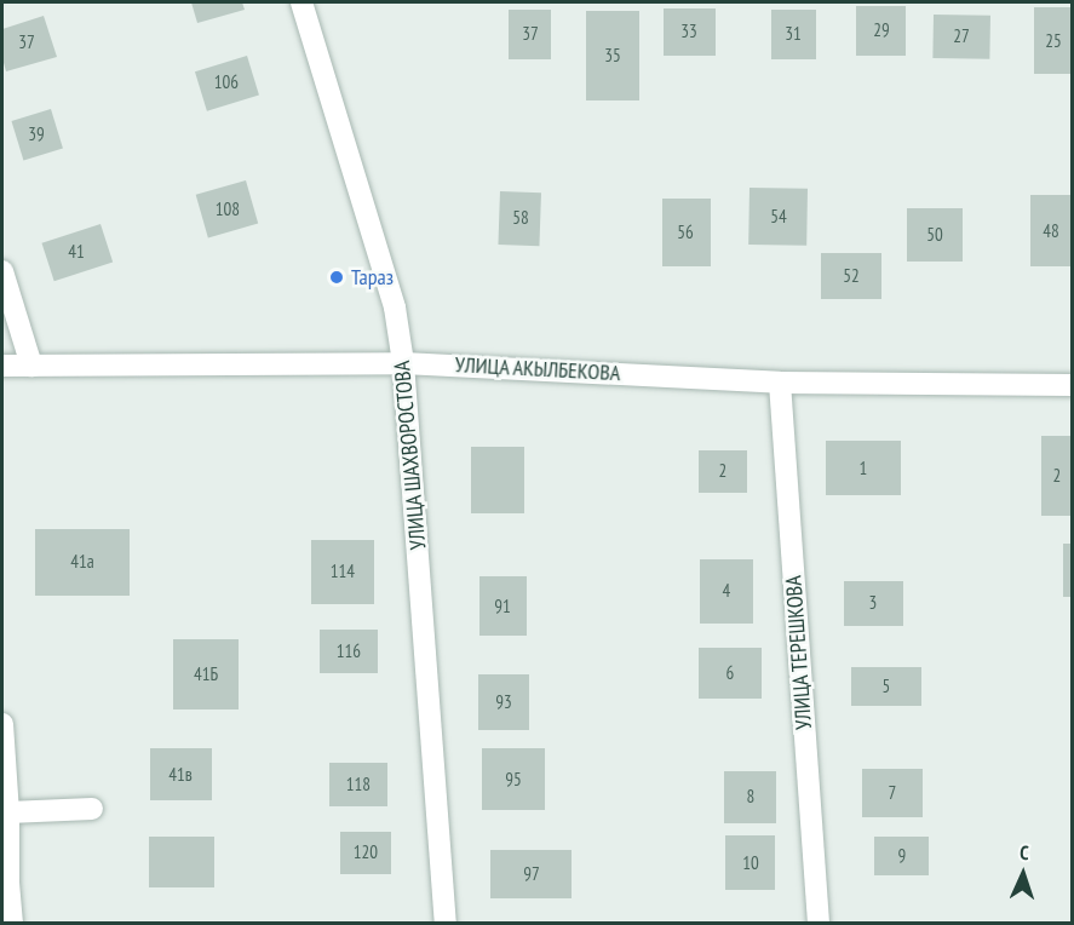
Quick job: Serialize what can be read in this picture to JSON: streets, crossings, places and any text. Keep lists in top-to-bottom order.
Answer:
{
  "streets": {
    "street": ["УЛИЦА АКЫЛБЕКОВА", "УЛИЦА ШАХВОРОСТОВА", "УЛИЦА ТЕРЕШКОВА"]
  },
  "crossings": [
    ["УЛИЦА АКЫЛБЕКОВА", "УЛИЦА ШАХВОРОСТОВА"],
    ["УЛИЦА АКЫЛБЕКОВА", "УЛИЦА ТЕРЕШКОВА"]
  ],
  "places": ["Тараз"],
  "house_numbers": [
    "29",
    "33",
    "37",
    "31",
    "27",
    "25",
    "37",
    "35",
    "106",
    "39",
    "108",
    "54",
    "58",
    "48",
    "56",
    "50",
    "41",
    "52",
    "1",
    "2",
    "2",
    "41а",
    "114",
    "4",
    "3",
    "91",
    "116",
    "6",
    "41Б",
    "5",
    "93",
    "41в",
    "95",
    "118",
    "7",
    "8",
    "120",
    "9",
    "10",
    "97"
  ],
  "north": "top"
}
